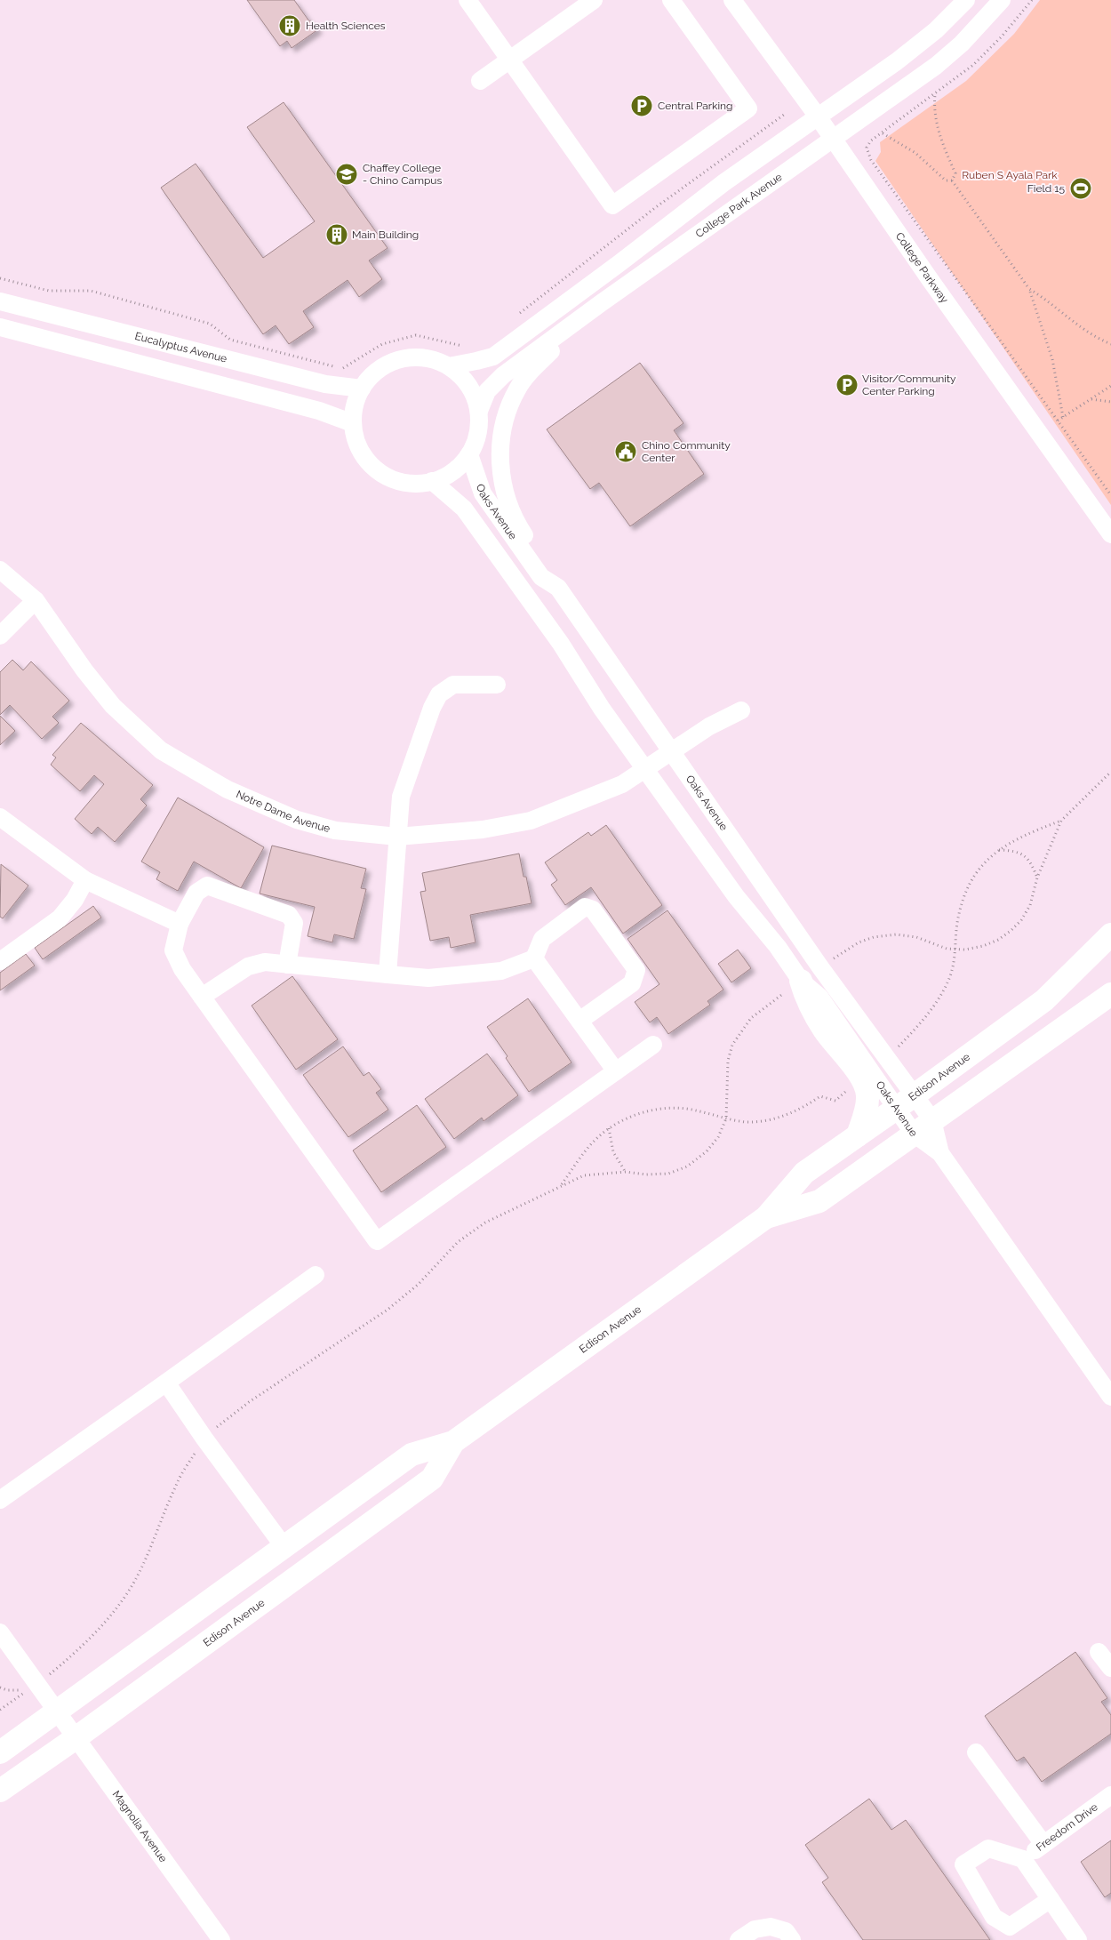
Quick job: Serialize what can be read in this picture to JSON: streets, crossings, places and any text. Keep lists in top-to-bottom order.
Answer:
{
  "streets": {
    "main road": ["Edison Avenue"],
    "street": [
      "College Park Avenue",
      "College Parkway",
      "Eucalyptus Avenue",
      "Oaks Avenue",
      "Notre Dame Avenue",
      "Magnolia Avenue",
      "Freedom Drive"
    ]
  },
  "crossings": [
    ["College Park Avenue", "College Parkway"],
    ["College Park Avenue", "Eucalyptus Avenue"],
    ["College Park Avenue", "Oaks Avenue"],
    ["Eucalyptus Avenue", "Oaks Avenue"],
    ["Oaks Avenue", "Notre Dame Avenue"],
    ["Oaks Avenue", "Edison Avenue"],
    ["Edison Avenue", "Magnolia Avenue"]
  ],
  "parks": ["Ruben S Ayala Park"],
  "places": {
    "building": ["Health Sciences", "Main Building"],
    "parking": ["Central Parking", "Visitor/Community Center Parking"],
    "school or university": ["Chaffey College - Chino Campus"],
    "sports": ["Field 15"],
    "public building": ["Chino Community Center"]
  }
}
